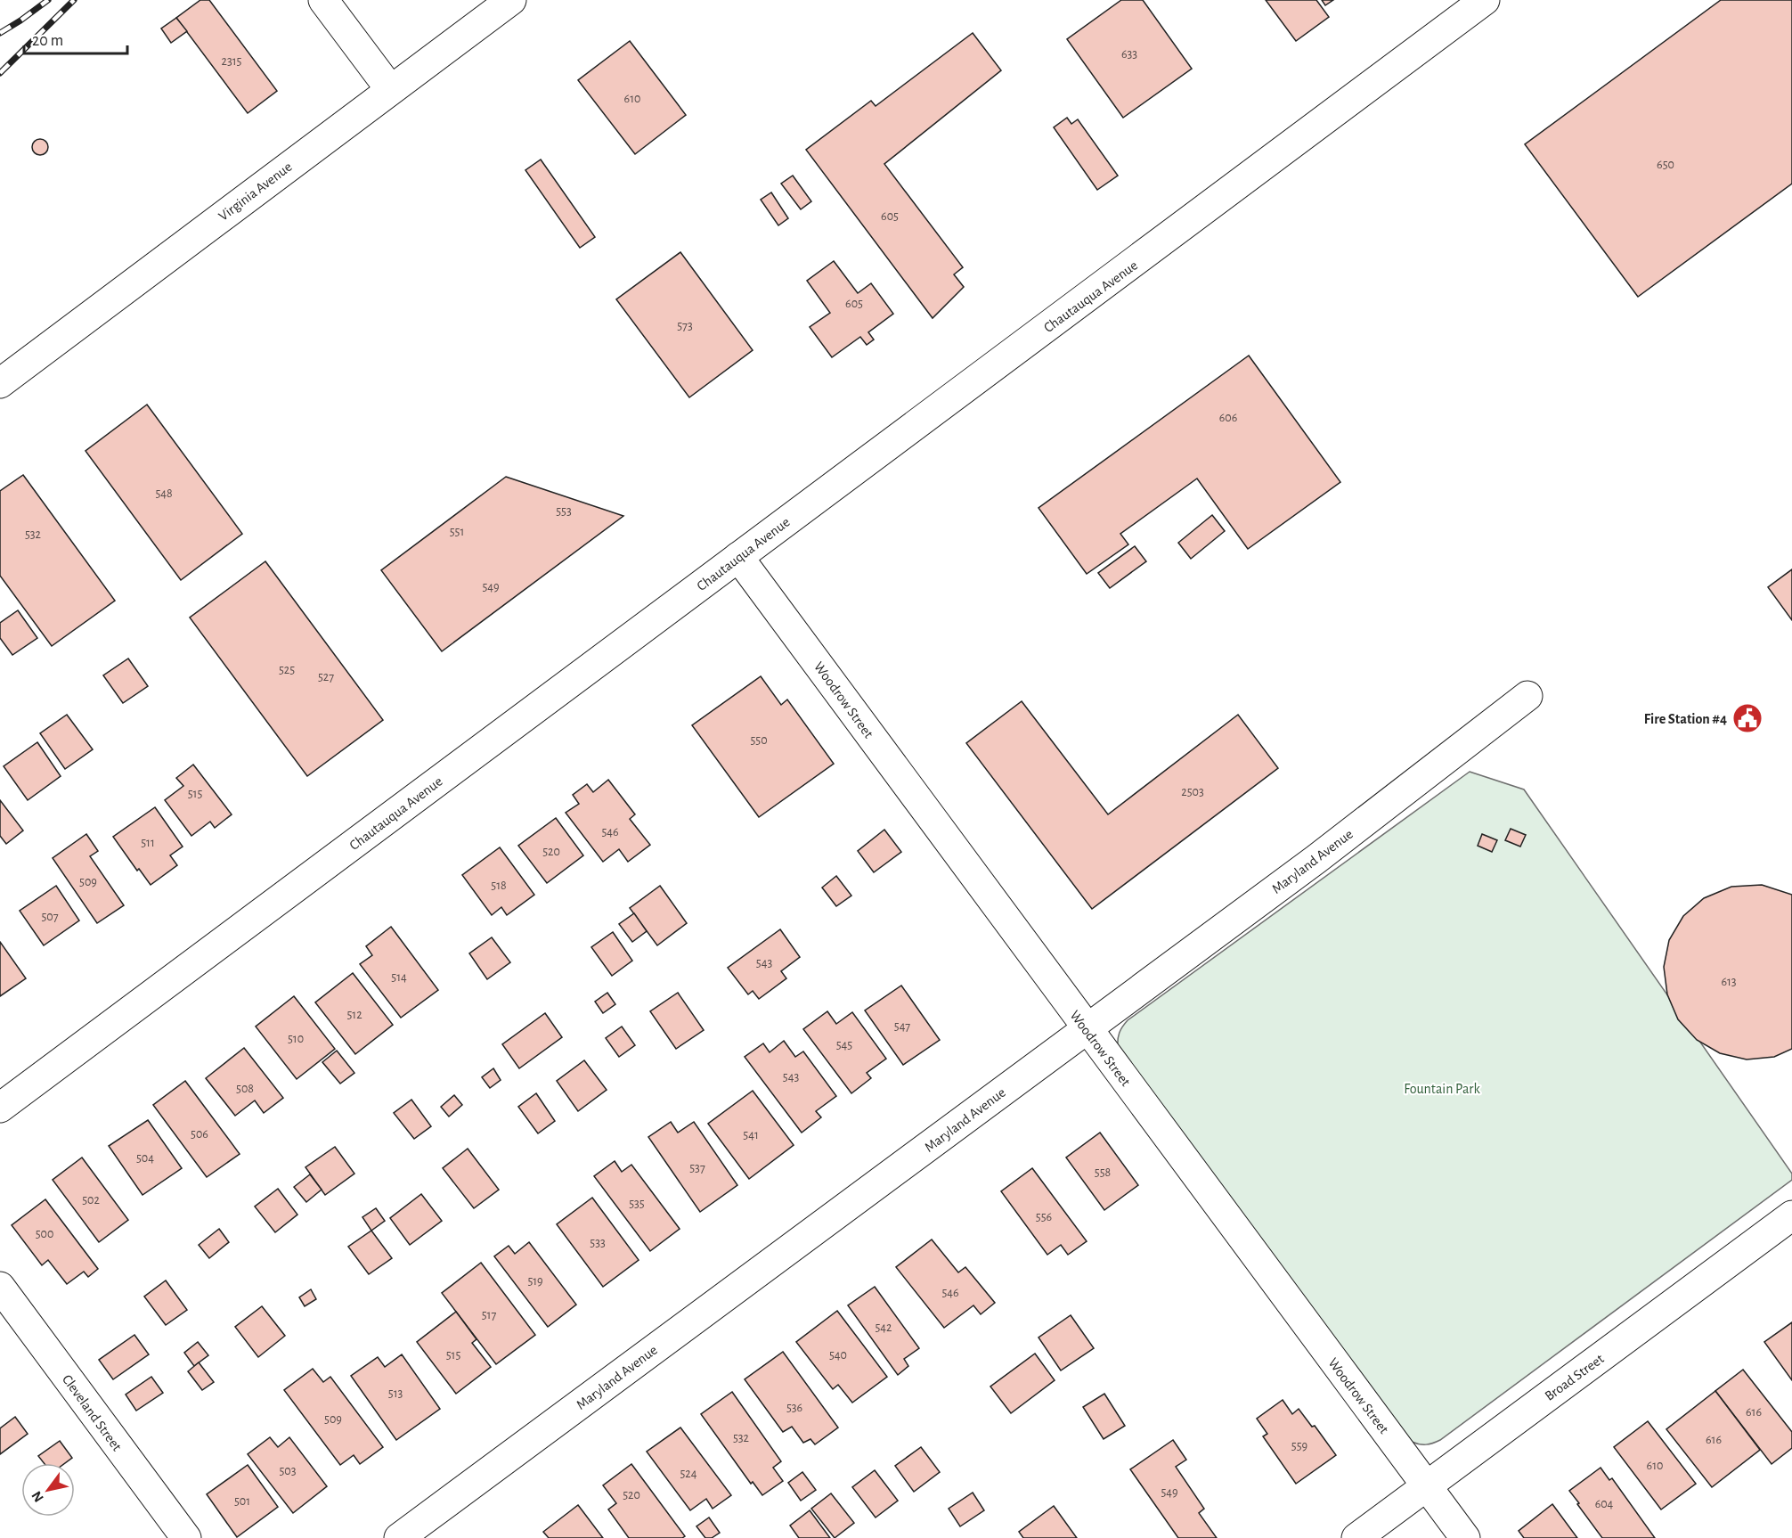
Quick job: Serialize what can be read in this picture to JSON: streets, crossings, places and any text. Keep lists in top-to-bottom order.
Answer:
{
  "streets": {
    "street": [
      "Virginia Avenue",
      "Chautauqua Avenue",
      "Woodrow Street",
      "Maryland Avenue",
      "Broad Street",
      "Cleveland Street"
    ]
  },
  "crossings": [
    ["Chautauqua Avenue", "Woodrow Street"],
    ["Woodrow Street", "Maryland Avenue"],
    ["Woodrow Street", "Broad Street"]
  ],
  "parks": ["Fountain Park"],
  "places": {
    "public building": ["Fire Station #4"]
  },
  "house_numbers": [
    "633",
    "2315",
    "610",
    "650",
    "605",
    "605",
    "573",
    "606",
    "548",
    "553",
    "551",
    "532",
    "549",
    "525",
    "527",
    "550",
    "2503",
    "515",
    "546",
    "511",
    "520",
    "509",
    "518",
    "507",
    "543",
    "514",
    "613",
    "512",
    "547",
    "510",
    "545",
    "543",
    "508",
    "506",
    "541",
    "504",
    "537",
    "558",
    "502",
    "535",
    "556",
    "500",
    "533",
    "519",
    "546",
    "517",
    "542",
    "515",
    "540",
    "513",
    "536",
    "616",
    "509",
    "532",
    "616",
    "559",
    "610",
    "503",
    "524",
    "549",
    "520",
    "501",
    "604"
  ],
  "scale_bar": "20 m",
  "north": "bottom left"
}
